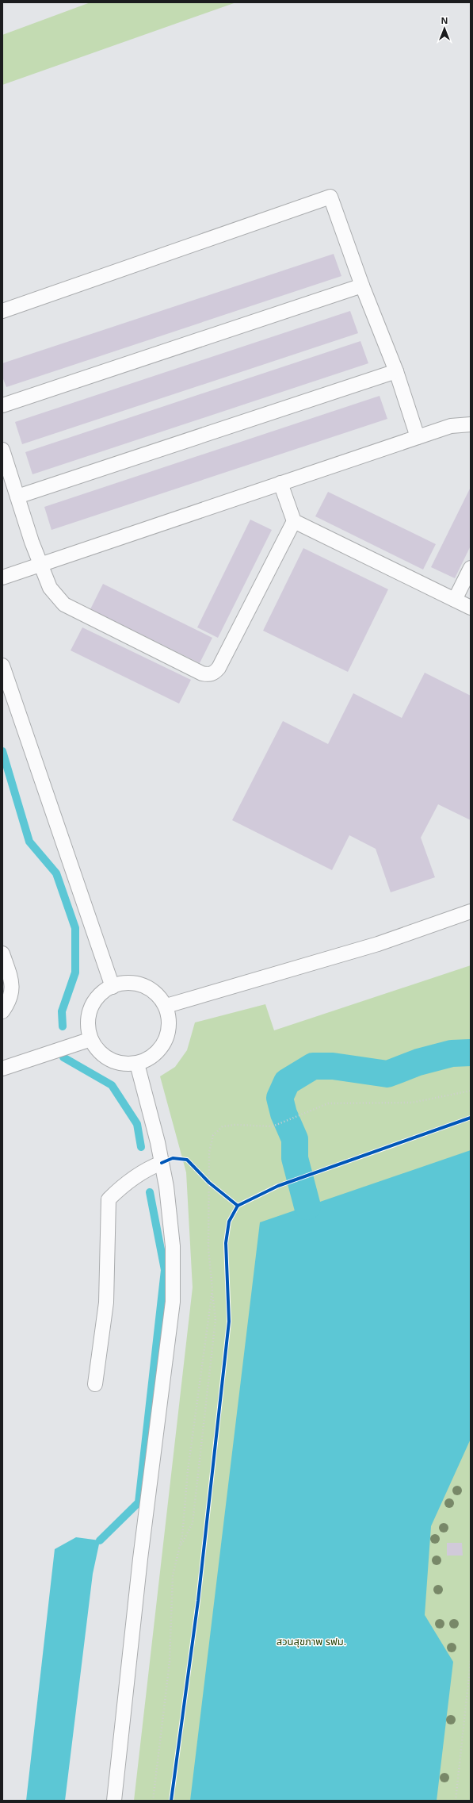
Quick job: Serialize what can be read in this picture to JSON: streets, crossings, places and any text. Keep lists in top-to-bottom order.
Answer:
{
  "parks": ["สวนสุขภาพ รฟม."],
  "north": "top"
}
